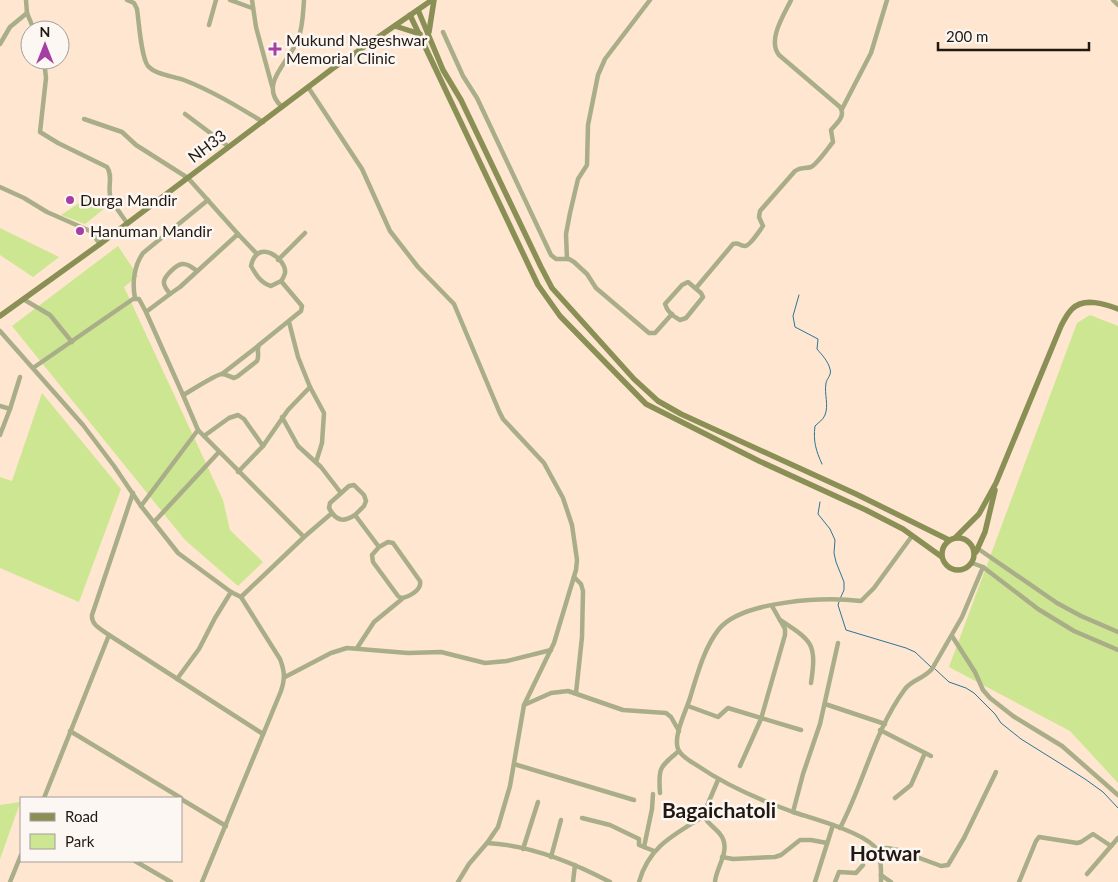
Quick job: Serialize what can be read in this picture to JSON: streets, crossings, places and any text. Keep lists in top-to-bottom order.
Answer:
{
  "streets": {
    "main road": ["NH33"]
  },
  "districts": ["Bagaichatoli", "Hotwar"],
  "places": {
    "health": ["Mukund Nageshwar Memorial Clinic"],
    "other": ["Durga Mandir", "Hanuman Mandir"]
  },
  "legend": ["Road", "Park"],
  "scale_bar": "200 m",
  "north": "top"
}
